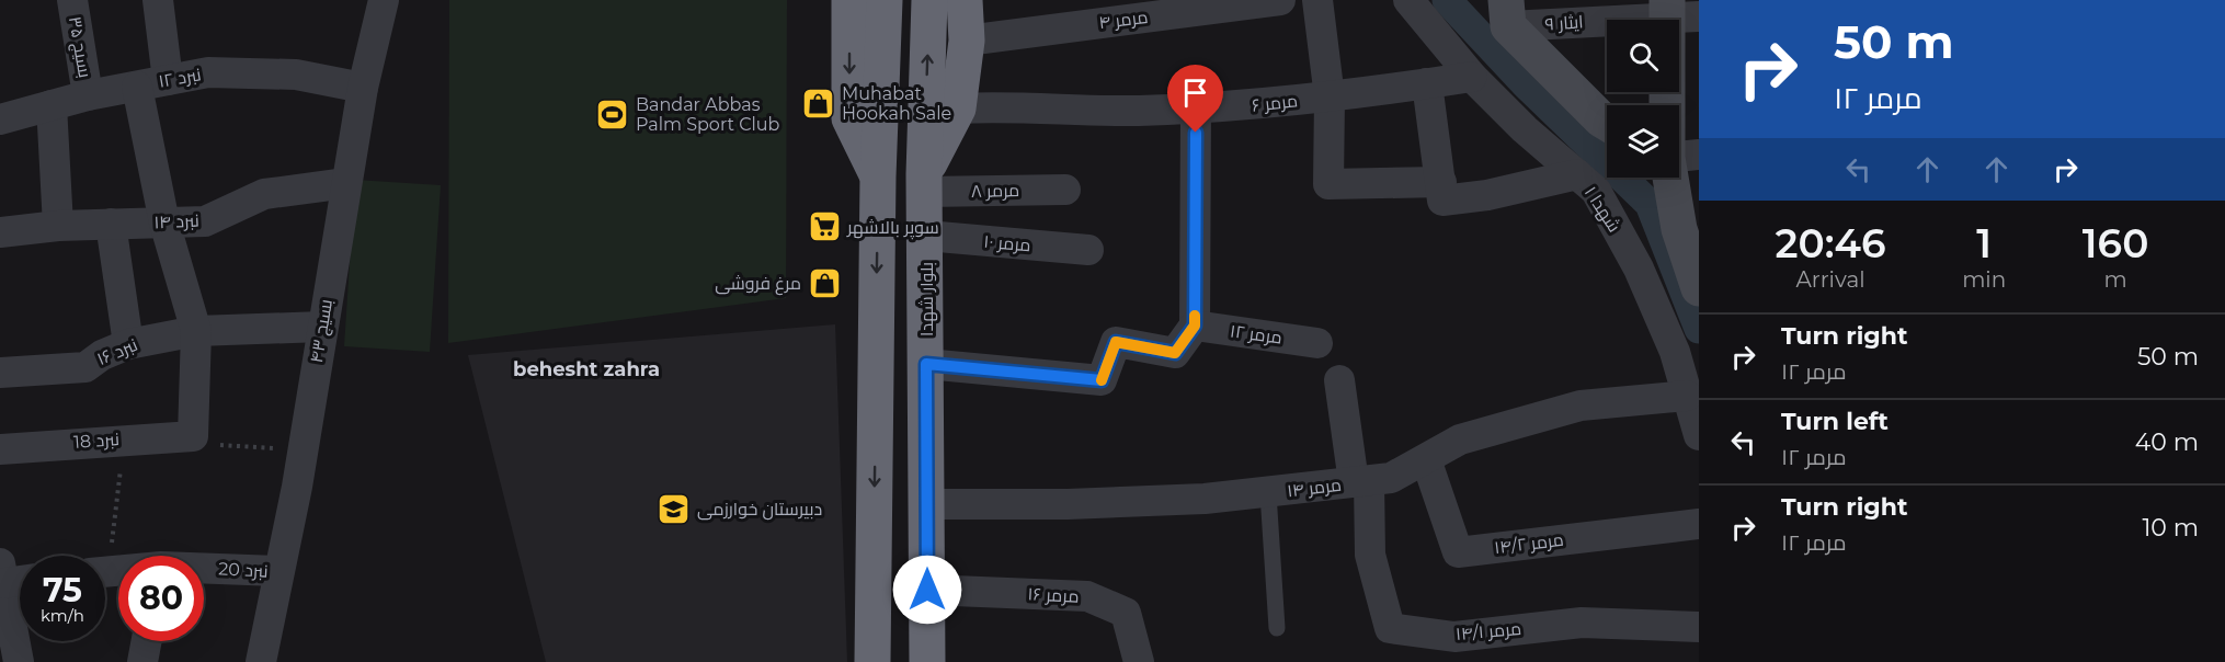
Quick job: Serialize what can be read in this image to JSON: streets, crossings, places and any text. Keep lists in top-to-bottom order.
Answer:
{
  "streets": {
    "highway": ["بلوار شهدا"],
    "street": [
      "مرمر ۴",
      "ایثار ۹",
      "بسیج ۳۵",
      "نبرد ۱۲",
      "مرمر ۶",
      "مرمر ۸",
      "شهدا ۱",
      "نبرد ۱۴",
      "مرمر ۱۰",
      "بسیج ۴۳",
      "مرمر ۱۲",
      "نبرد ۱۶",
      "نبرد 18",
      "مرمر ۱۴",
      "مرمر ۱۴/۲",
      "نبرد 20",
      "مرمر ۱۶",
      "مرمر ۱۴/۱"
    ]
  },
  "crossings": [
    ["بسیج ۳۵", "نبرد ۱۲"],
    ["نبرد ۱۲", "بسیج ۴۳"],
    ["مرمر ۶", "شهدا ۱"],
    ["مرمر ۸", "بلوار شهدا"],
    ["شهدا ۱", "مرمر ۱۴"],
    ["نبرد ۱۴", "بسیج ۴۳"],
    ["مرمر ۱۰", "بلوار شهدا"],
    ["بلوار شهدا", "مرمر ۱۴"],
    ["بلوار شهدا", "مرمر ۱۶"],
    ["بسیج ۴۳", "نبرد ۱۶"],
    ["بسیج ۴۳", "نبرد 20"],
    ["مرمر ۱۴", "مرمر ۱۴/۲"],
    ["مرمر ۱۴", "مرمر ۱۴/۱"]
  ],
  "districts": ["behesht zahra"],
  "places": {
    "shop": ["Muhabat Hookah Sale", "مرغ فروشی"],
    "sports": ["Bandar Abbas Palm Sport Club"],
    "supermarket": ["سوپر بالاشهر"],
    "school or university": ["دبیرستان خوارزمی"]
  },
  "page": {
    "turn": ["50 m", "مرمر ۱۲"],
    "eta": [
      "20:46",
      "Arrival",
      "1",
      "min",
      "160",
      "m"
    ],
    "list": [
      {
        "name": "Turn right",
        "note": "مرمر ۱۲",
        "value": "50 m"
      },
      {
        "name": "Turn left",
        "note": "مرمر ۱۲",
        "value": "40 m"
      },
      {
        "name": "Turn right",
        "note": "مرمر ۱۲",
        "value": "10 m"
      }
    ],
    "speed": "75 km/h",
    "limit": "80"
  }
}
